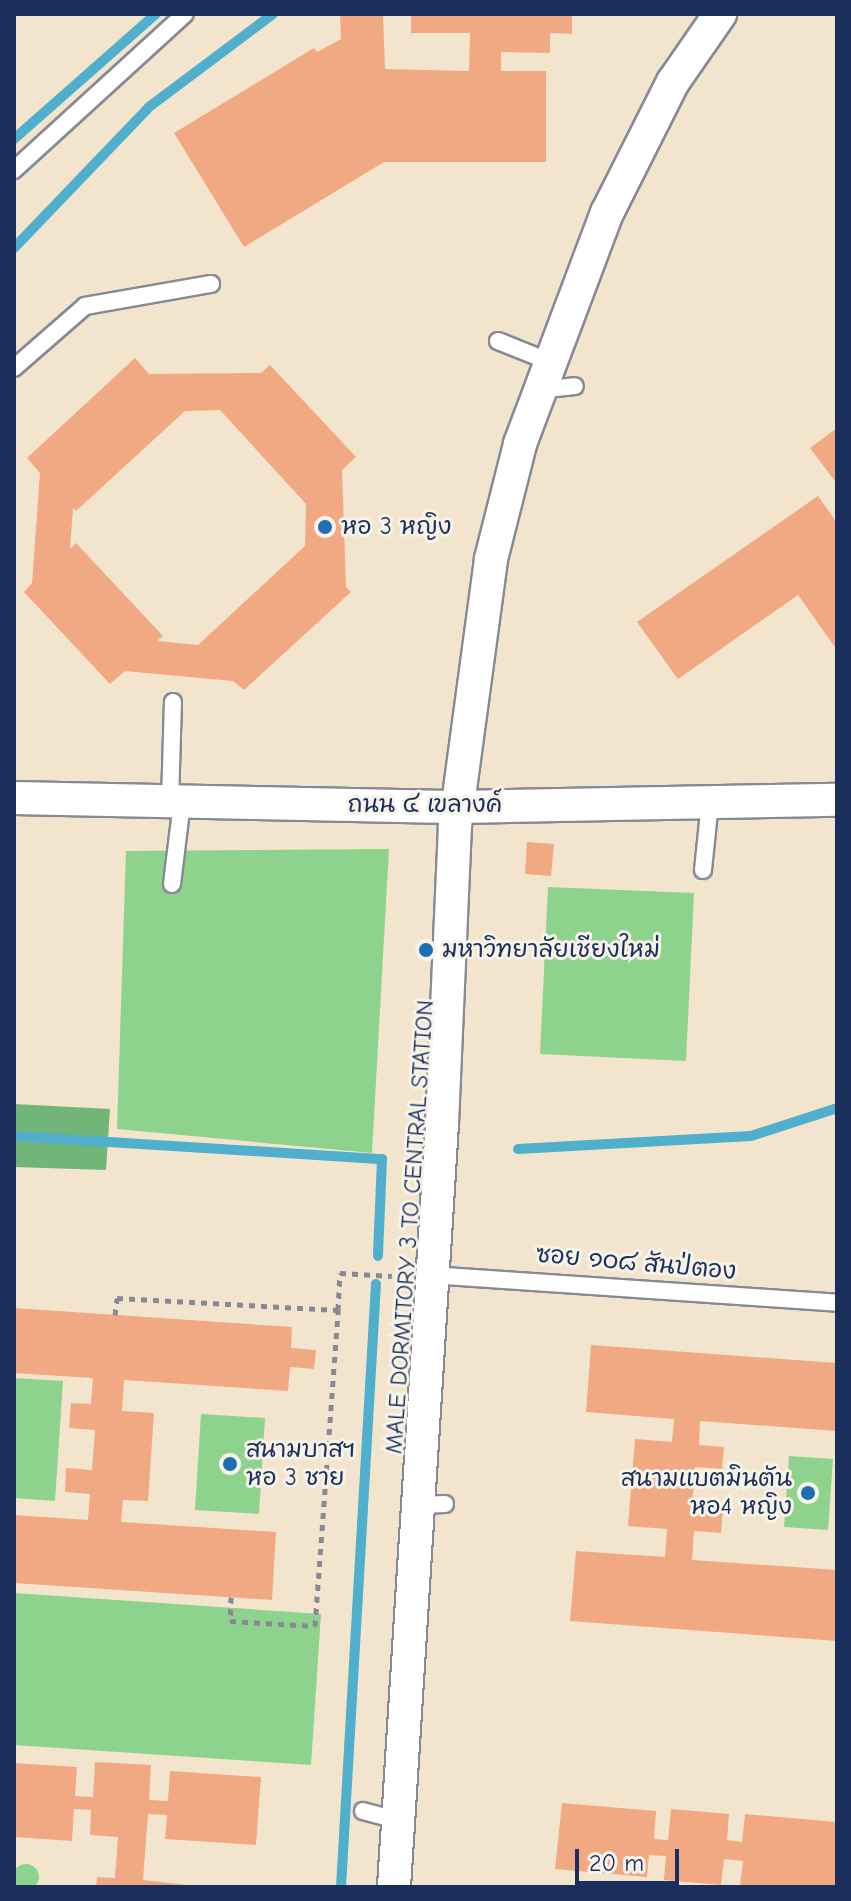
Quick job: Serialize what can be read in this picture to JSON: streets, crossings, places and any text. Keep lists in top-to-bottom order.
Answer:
{
  "streets": {
    "street": ["ถนน ๔ เขลางค์"],
    "lane": ["MALE DORMITORY 3 TO CENTRAL STATION", "ซอย ๑๐๘ สันป่ตอง"]
  },
  "crossings": [
    ["ถนน ๔ เขลางค์", "MALE DORMITORY 3 TO CENTRAL STATION"],
    ["MALE DORMITORY 3 TO CENTRAL STATION", "ซอย ๑๐๘ สันป่ตอง"]
  ],
  "places": [
    "หอ 3 หญิง",
    "มหาวิทยาลัยเชียงใหม่",
    "สนามบาสฯ หอ 3 ชาย",
    "สนามแบตมินตัน หอ4 หญิง"
  ],
  "scale_bar": "20 m"
}
